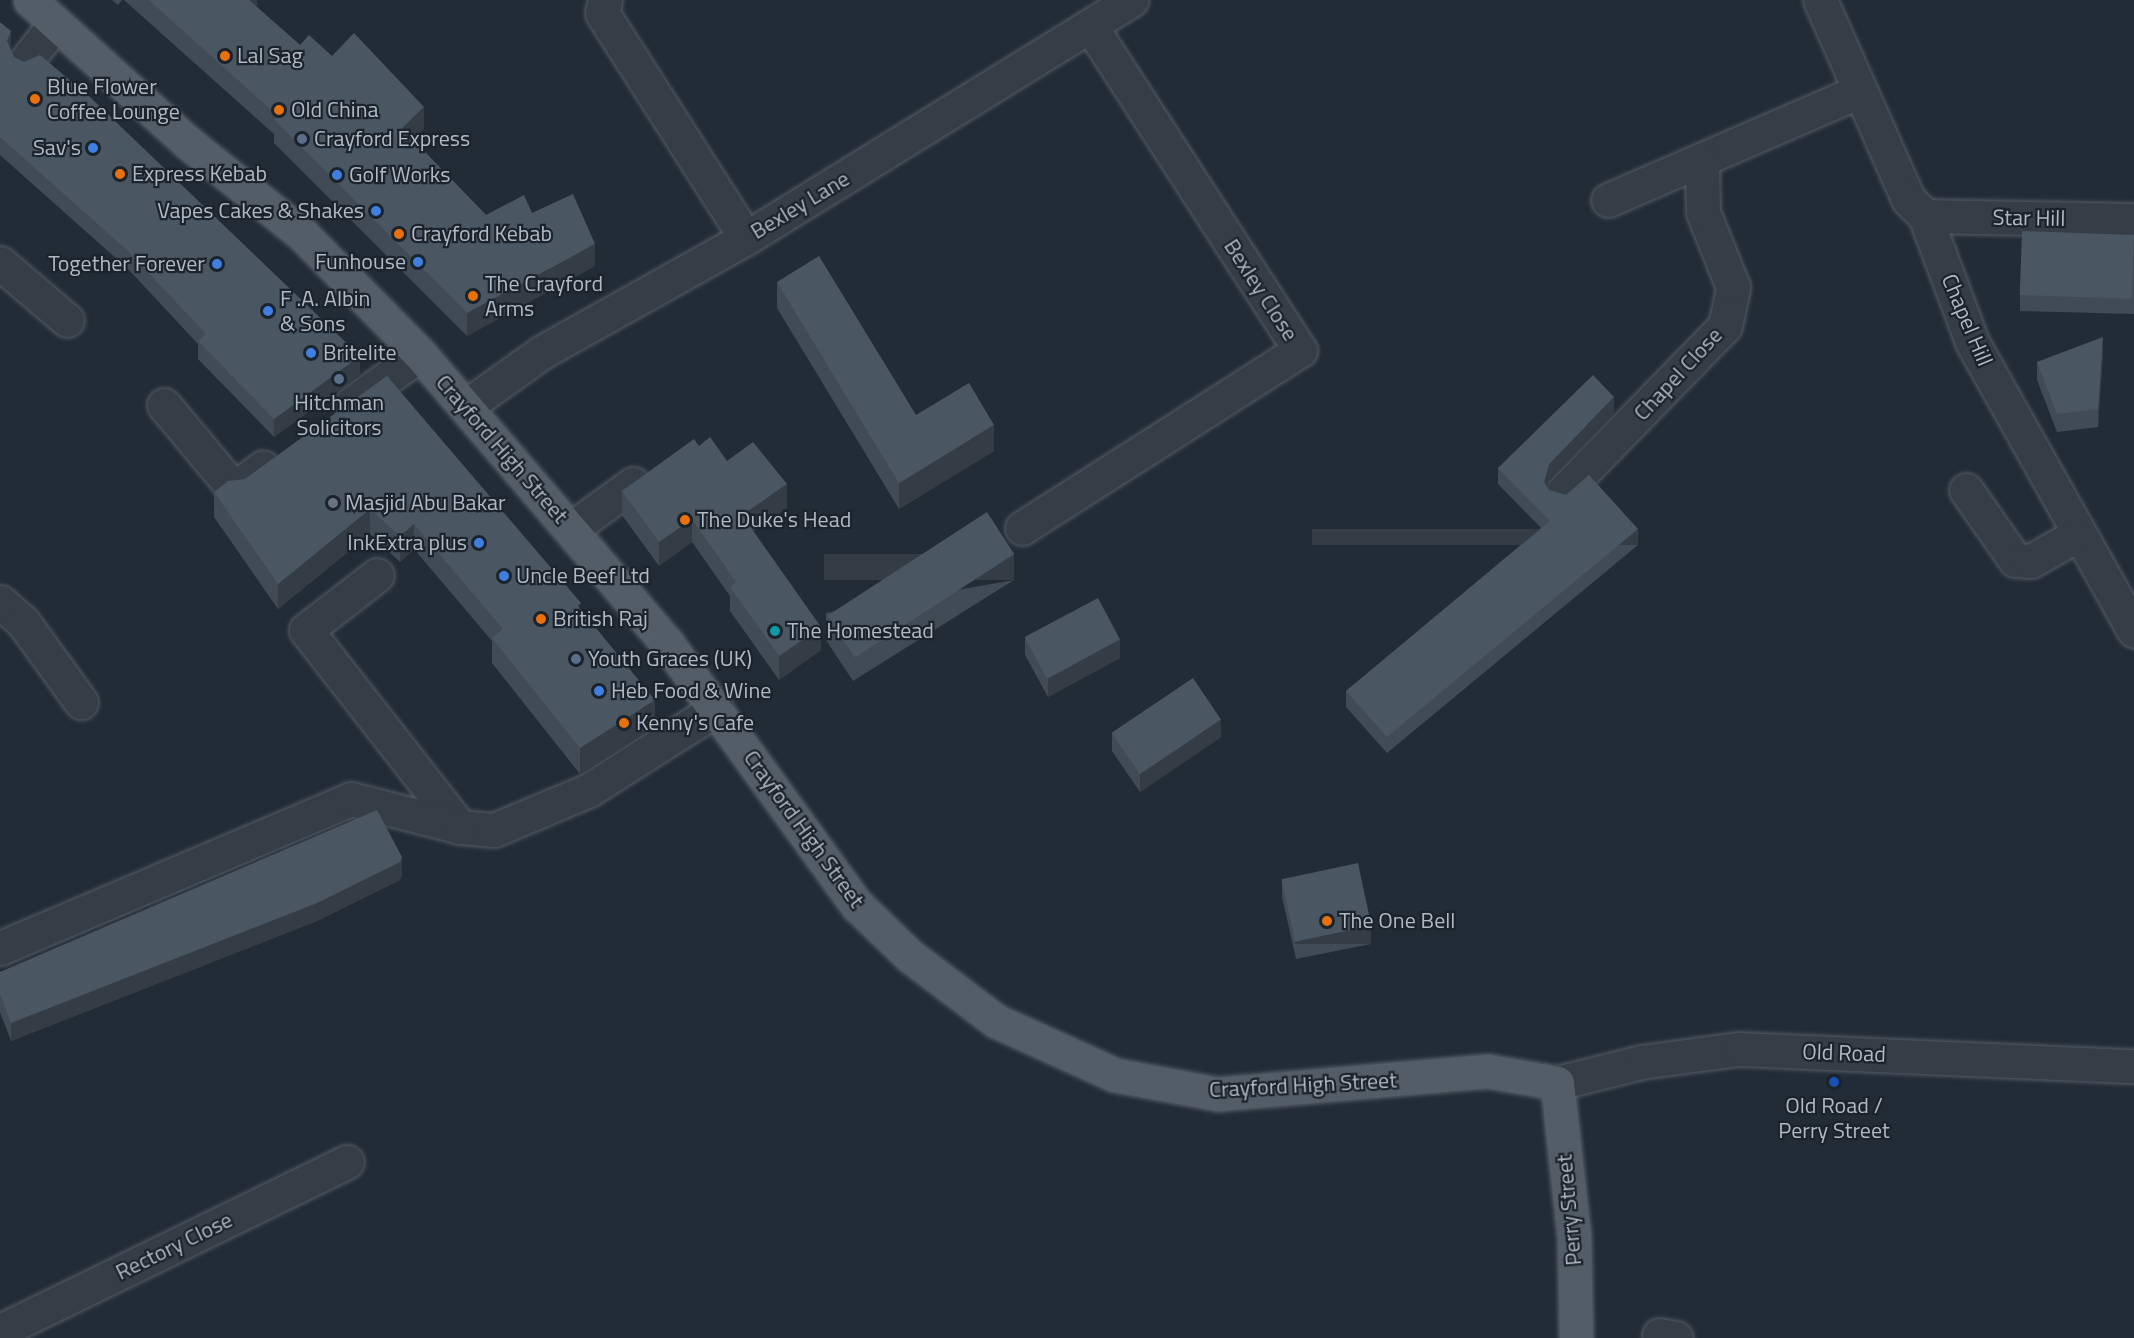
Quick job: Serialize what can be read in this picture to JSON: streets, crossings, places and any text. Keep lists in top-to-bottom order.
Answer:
{
  "streets": {
    "main road": ["Crayford High Street", "Perry Street"],
    "street": [
      "Bexley Lane",
      "Star Hill",
      "Bexley Close",
      "Chapel Hill",
      "Chapel Close",
      "Old Road",
      "Rectory Close"
    ]
  },
  "crossings": [
    ["Bexley Lane", "Bexley Close"],
    ["Bexley Lane", "Crayford High Street"],
    ["Star Hill", "Chapel Hill"],
    ["Crayford High Street", "Old Road"],
    ["Crayford High Street", "Perry Street"],
    ["Old Road", "Perry Street"]
  ],
  "places": [
    "Lal Sag",
    "Blue Flower Coffee Lounge",
    "Old China",
    "Crayford Express",
    "Sav's",
    "Express Kebab",
    "Golf Works",
    "Vapes Cakes & Shakes",
    "Crayford Kebab",
    "Funhouse",
    "Together Forever",
    "The Crayford Arms",
    "F .A. Albin & Sons",
    "Britelite",
    "Hitchman Solicitors",
    "Masjid Abu Bakar",
    "The Duke's Head",
    "InkExtra plus",
    "Uncle Beef Ltd",
    "British Raj",
    "The Homestead",
    "Youth Graces (UK)",
    "Heb Food & Wine",
    "Kenny's Cafe",
    "The One Bell",
    "Old Road / Perry Street"
  ]
}
